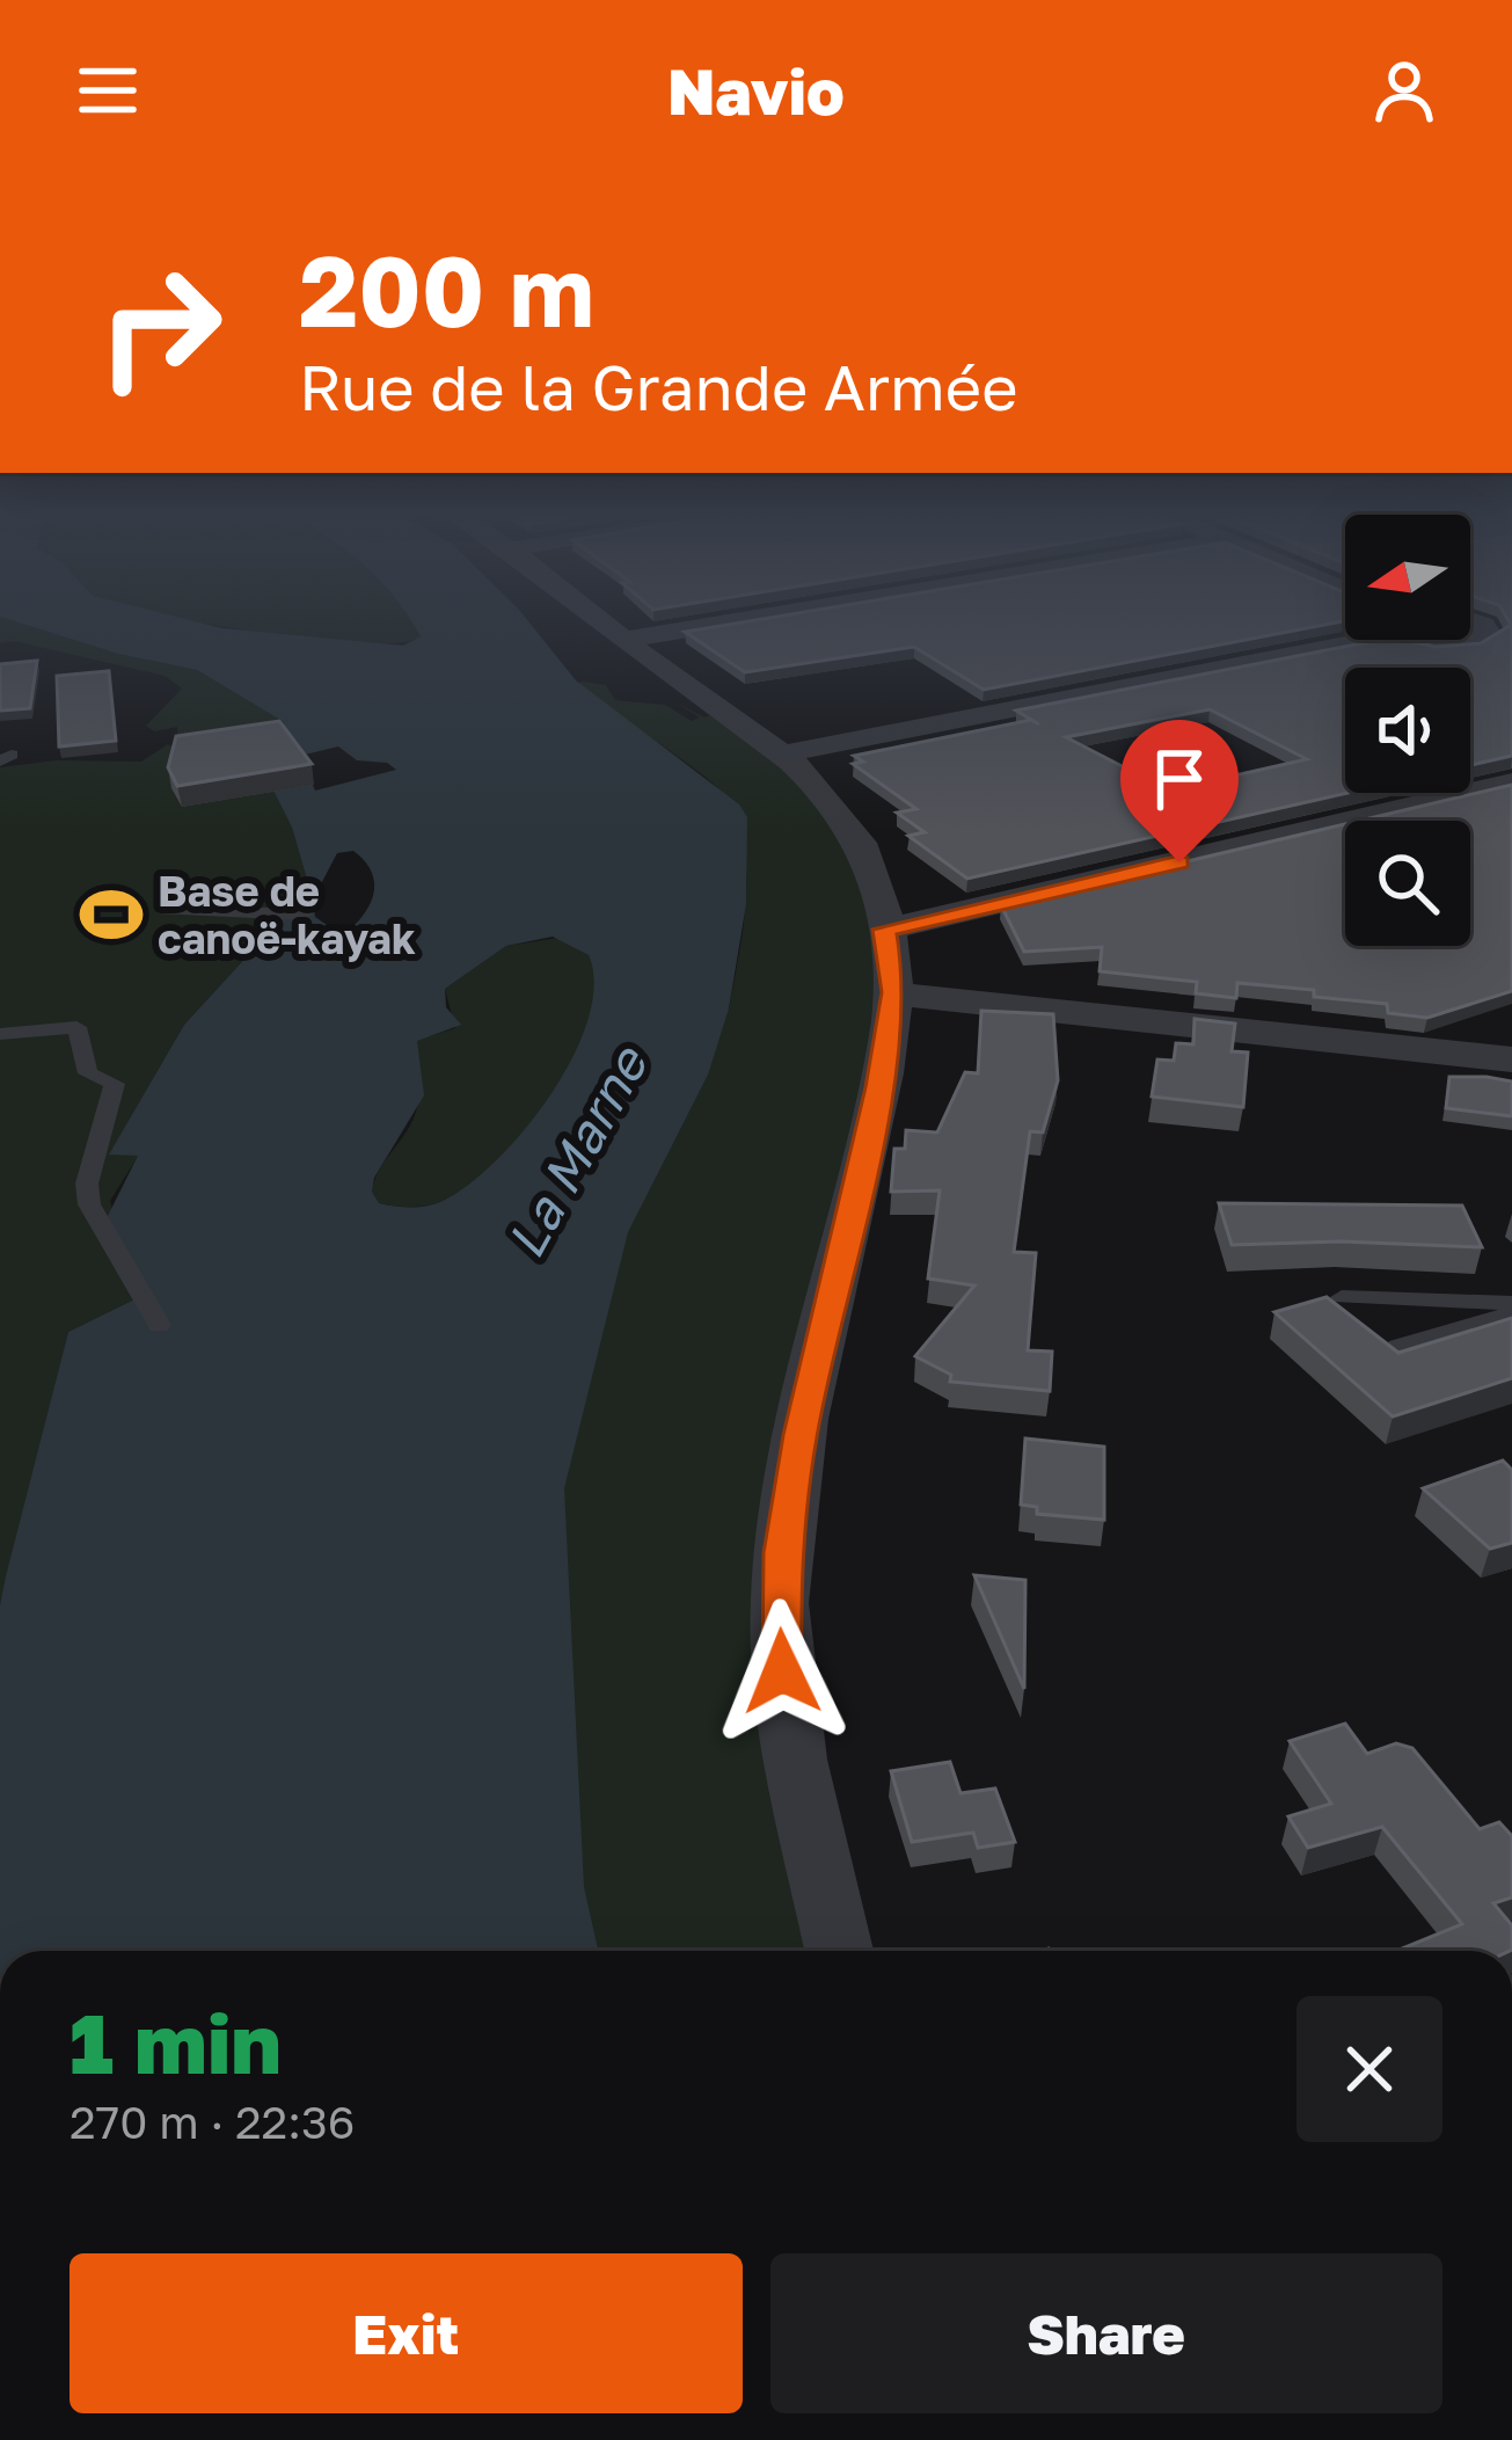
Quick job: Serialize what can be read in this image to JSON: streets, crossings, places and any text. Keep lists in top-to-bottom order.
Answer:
{
  "water": ["La Marne"],
  "places": {
    "sports": ["Base de canoë-kayak"]
  },
  "north": "left",
  "page": {
    "header": "Navio",
    "turn": ["200 m", "Rue de la Grande Armée"],
    "heading": ["1 min", "270 m · 22:36"],
    "buttons": ["Exit", "Share"]
  }
}
